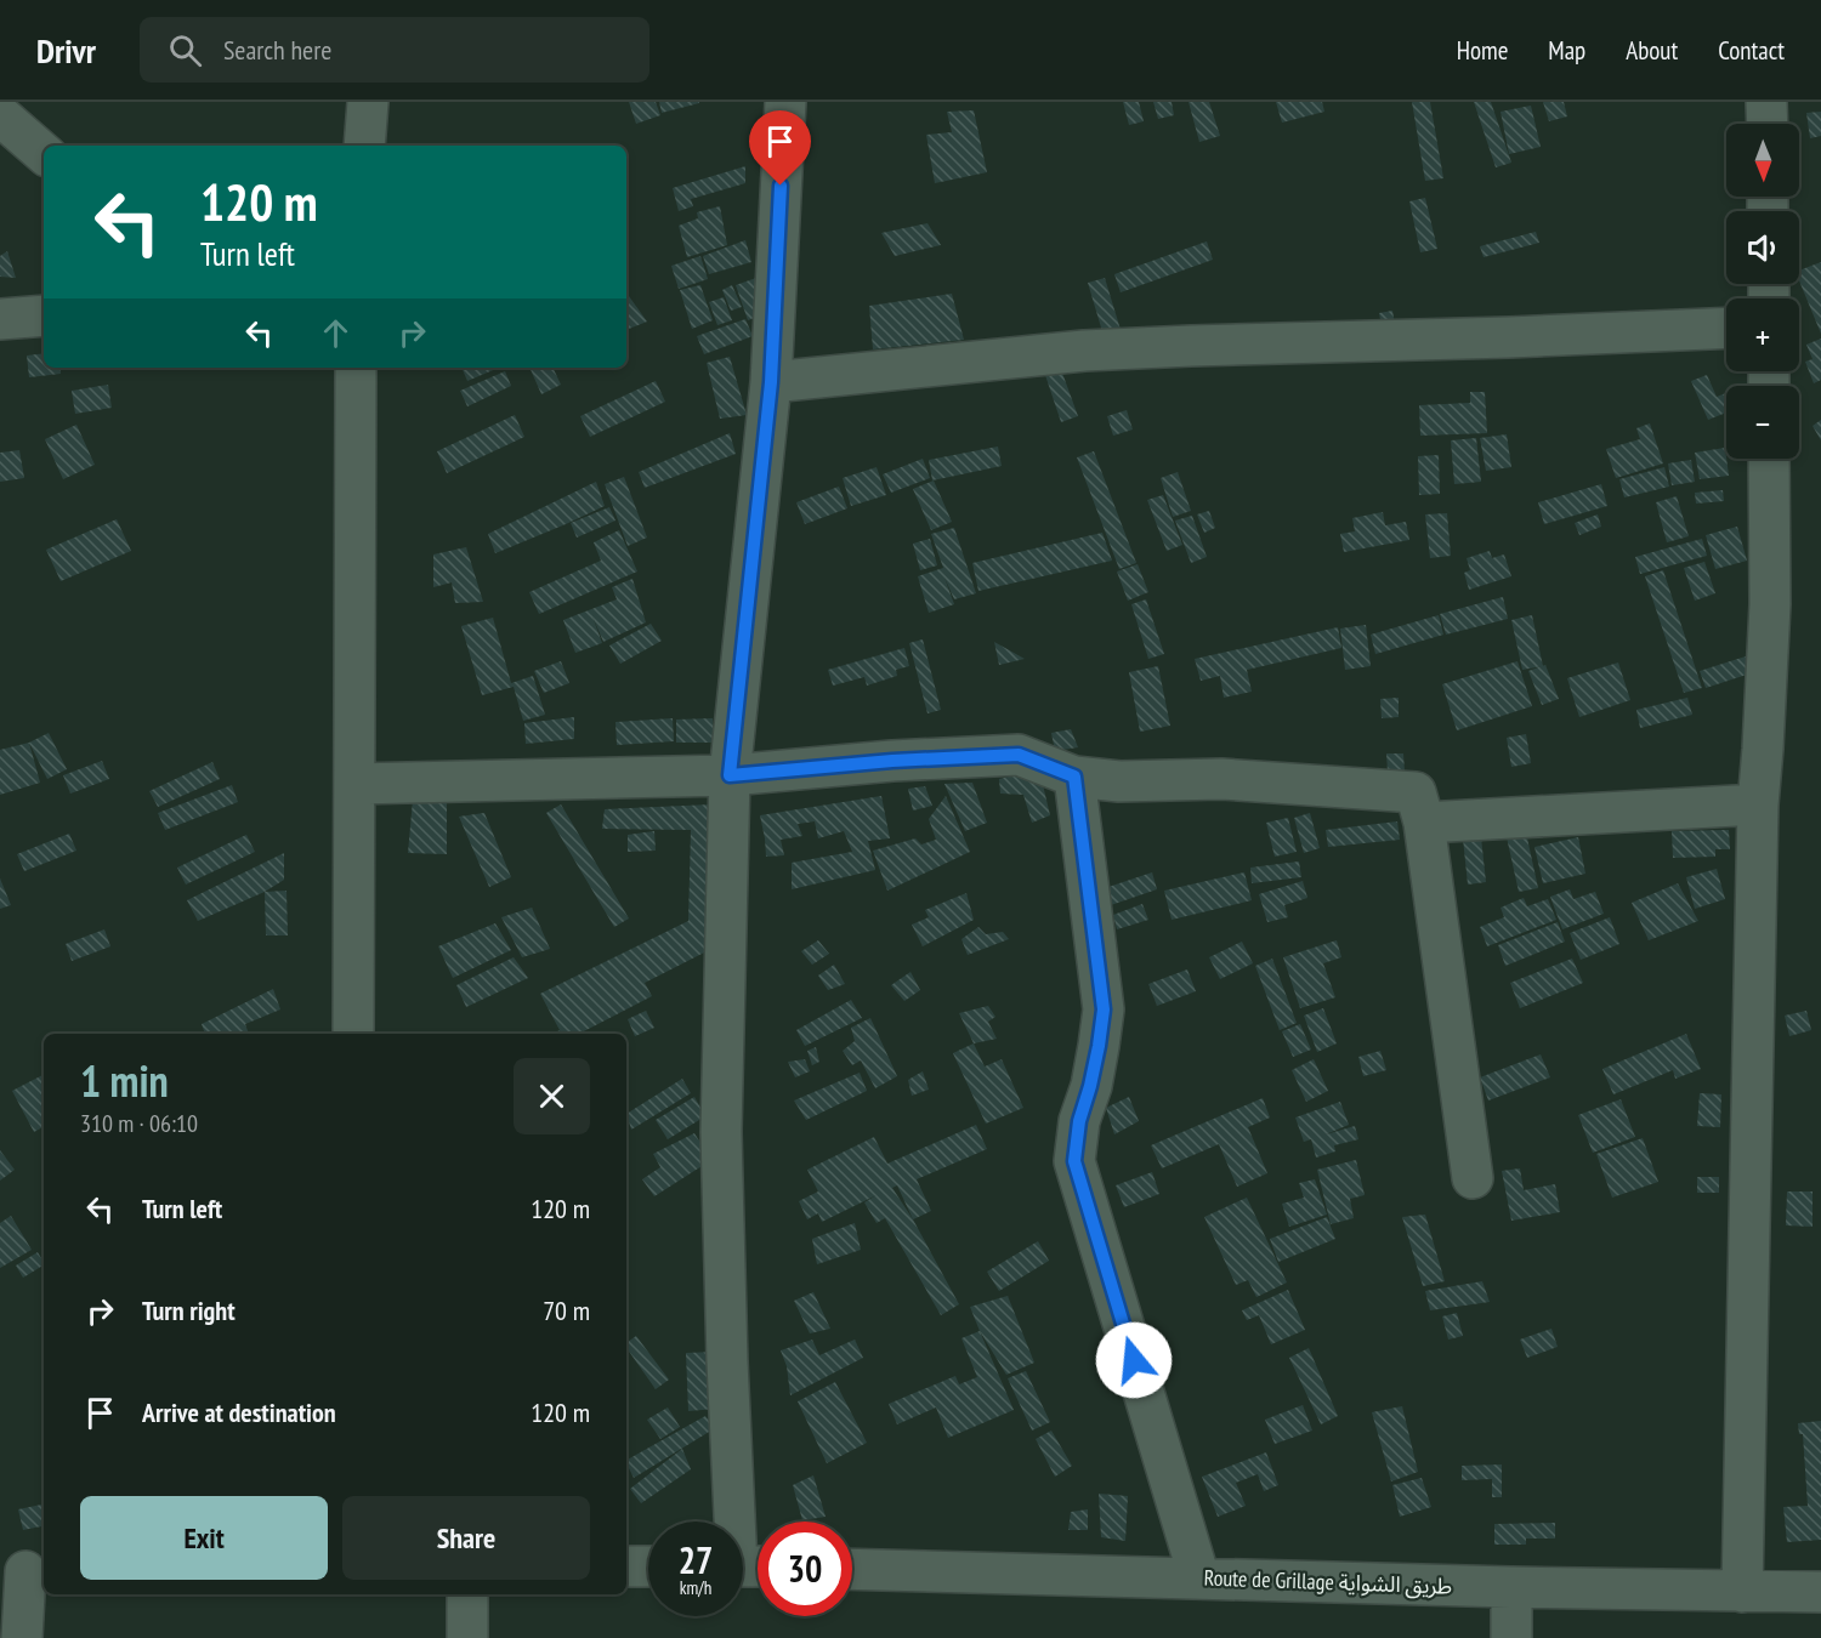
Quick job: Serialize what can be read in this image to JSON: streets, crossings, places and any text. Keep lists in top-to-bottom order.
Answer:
{
  "streets": {
    "street": ["Route de Grillage طريق الشواية"]
  },
  "north": "bottom",
  "page": {
    "header": "Drivr",
    "search": "Search here",
    "nav": [
      "Home",
      "Map",
      "About",
      "Contact"
    ],
    "map_buttons": ["+", "−"],
    "turn": ["120 m", "Turn left"],
    "heading": ["1 min", "310 m · 06:10"],
    "list": [
      {
        "name": "Turn left",
        "value": "120 m"
      },
      {
        "name": "Turn right",
        "value": "70 m"
      },
      {
        "name": "Arrive at destination",
        "value": "120 m"
      }
    ],
    "buttons": ["Exit", "Share"],
    "speed": "27 km/h",
    "limit": "30"
  }
}
